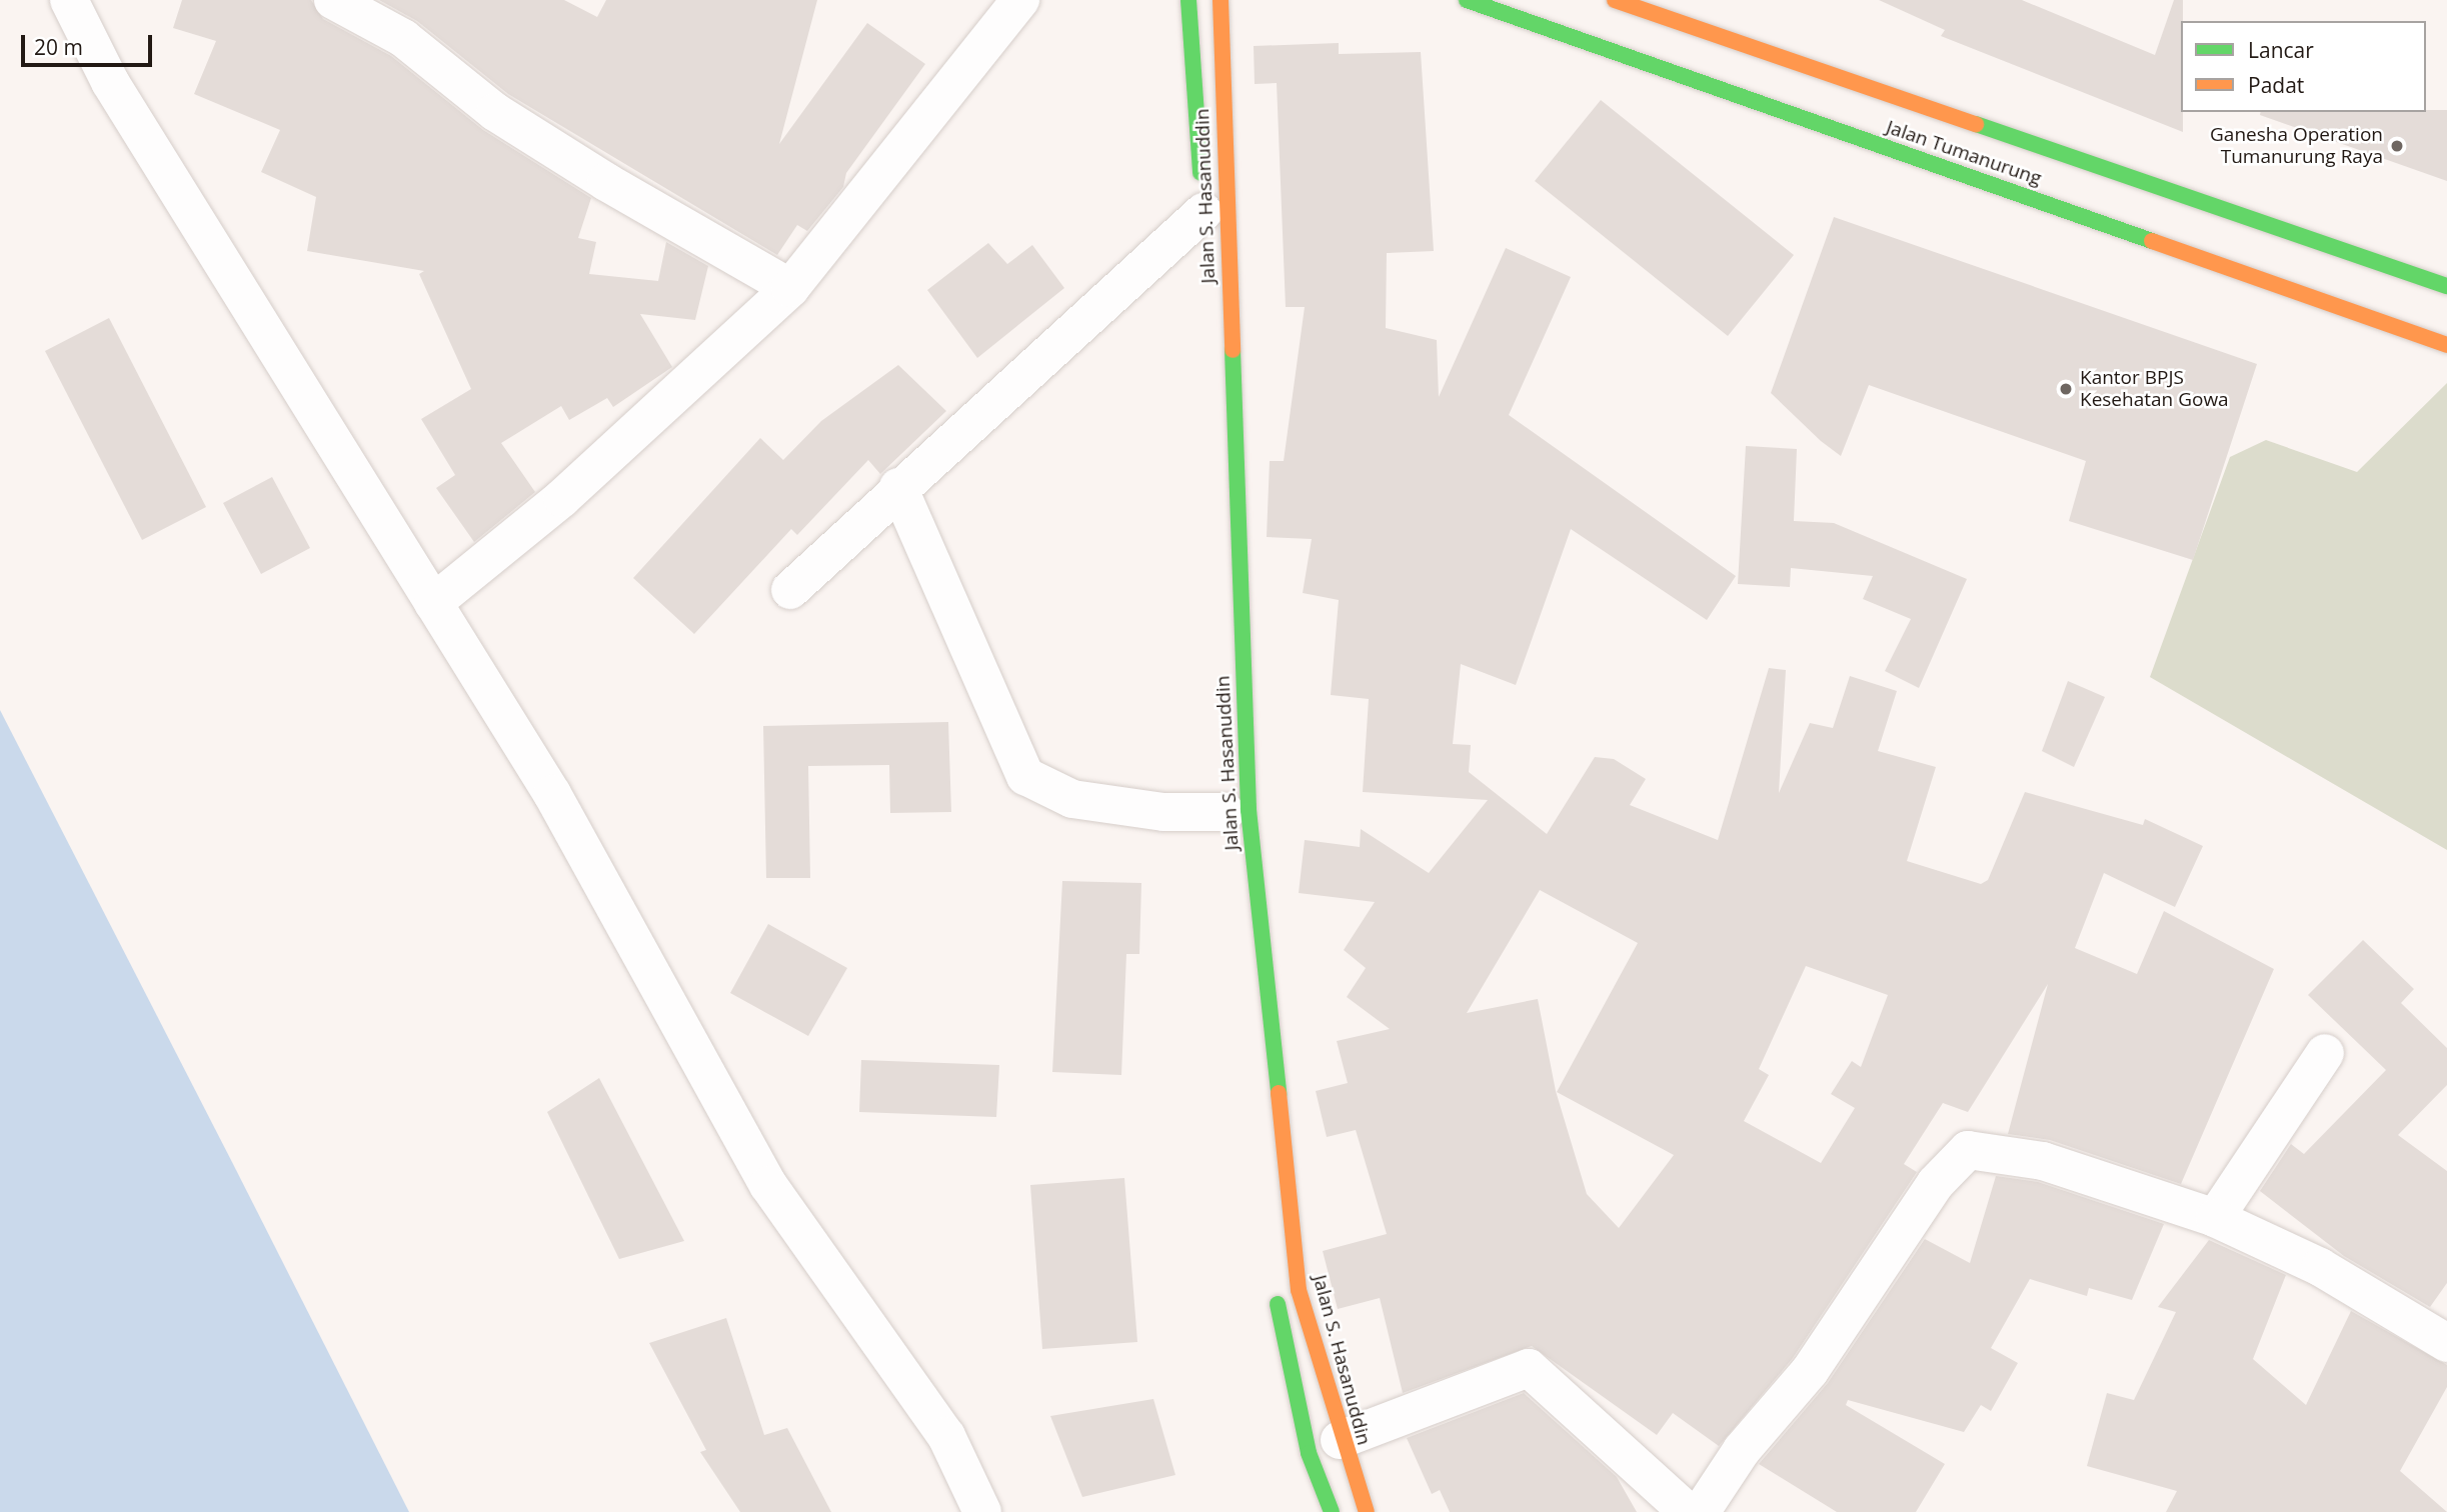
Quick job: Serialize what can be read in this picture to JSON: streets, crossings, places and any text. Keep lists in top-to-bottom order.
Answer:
{
  "streets": {
    "main road": ["Jalan Tumanurung", "Jalan S. Hasanuddin"]
  },
  "places": ["Ganesha Operation Tumanurung Raya", "Kantor BPJS Kesehatan Gowa"],
  "legend": ["Lancar", "Padat"],
  "scale_bar": "20 m"
}
